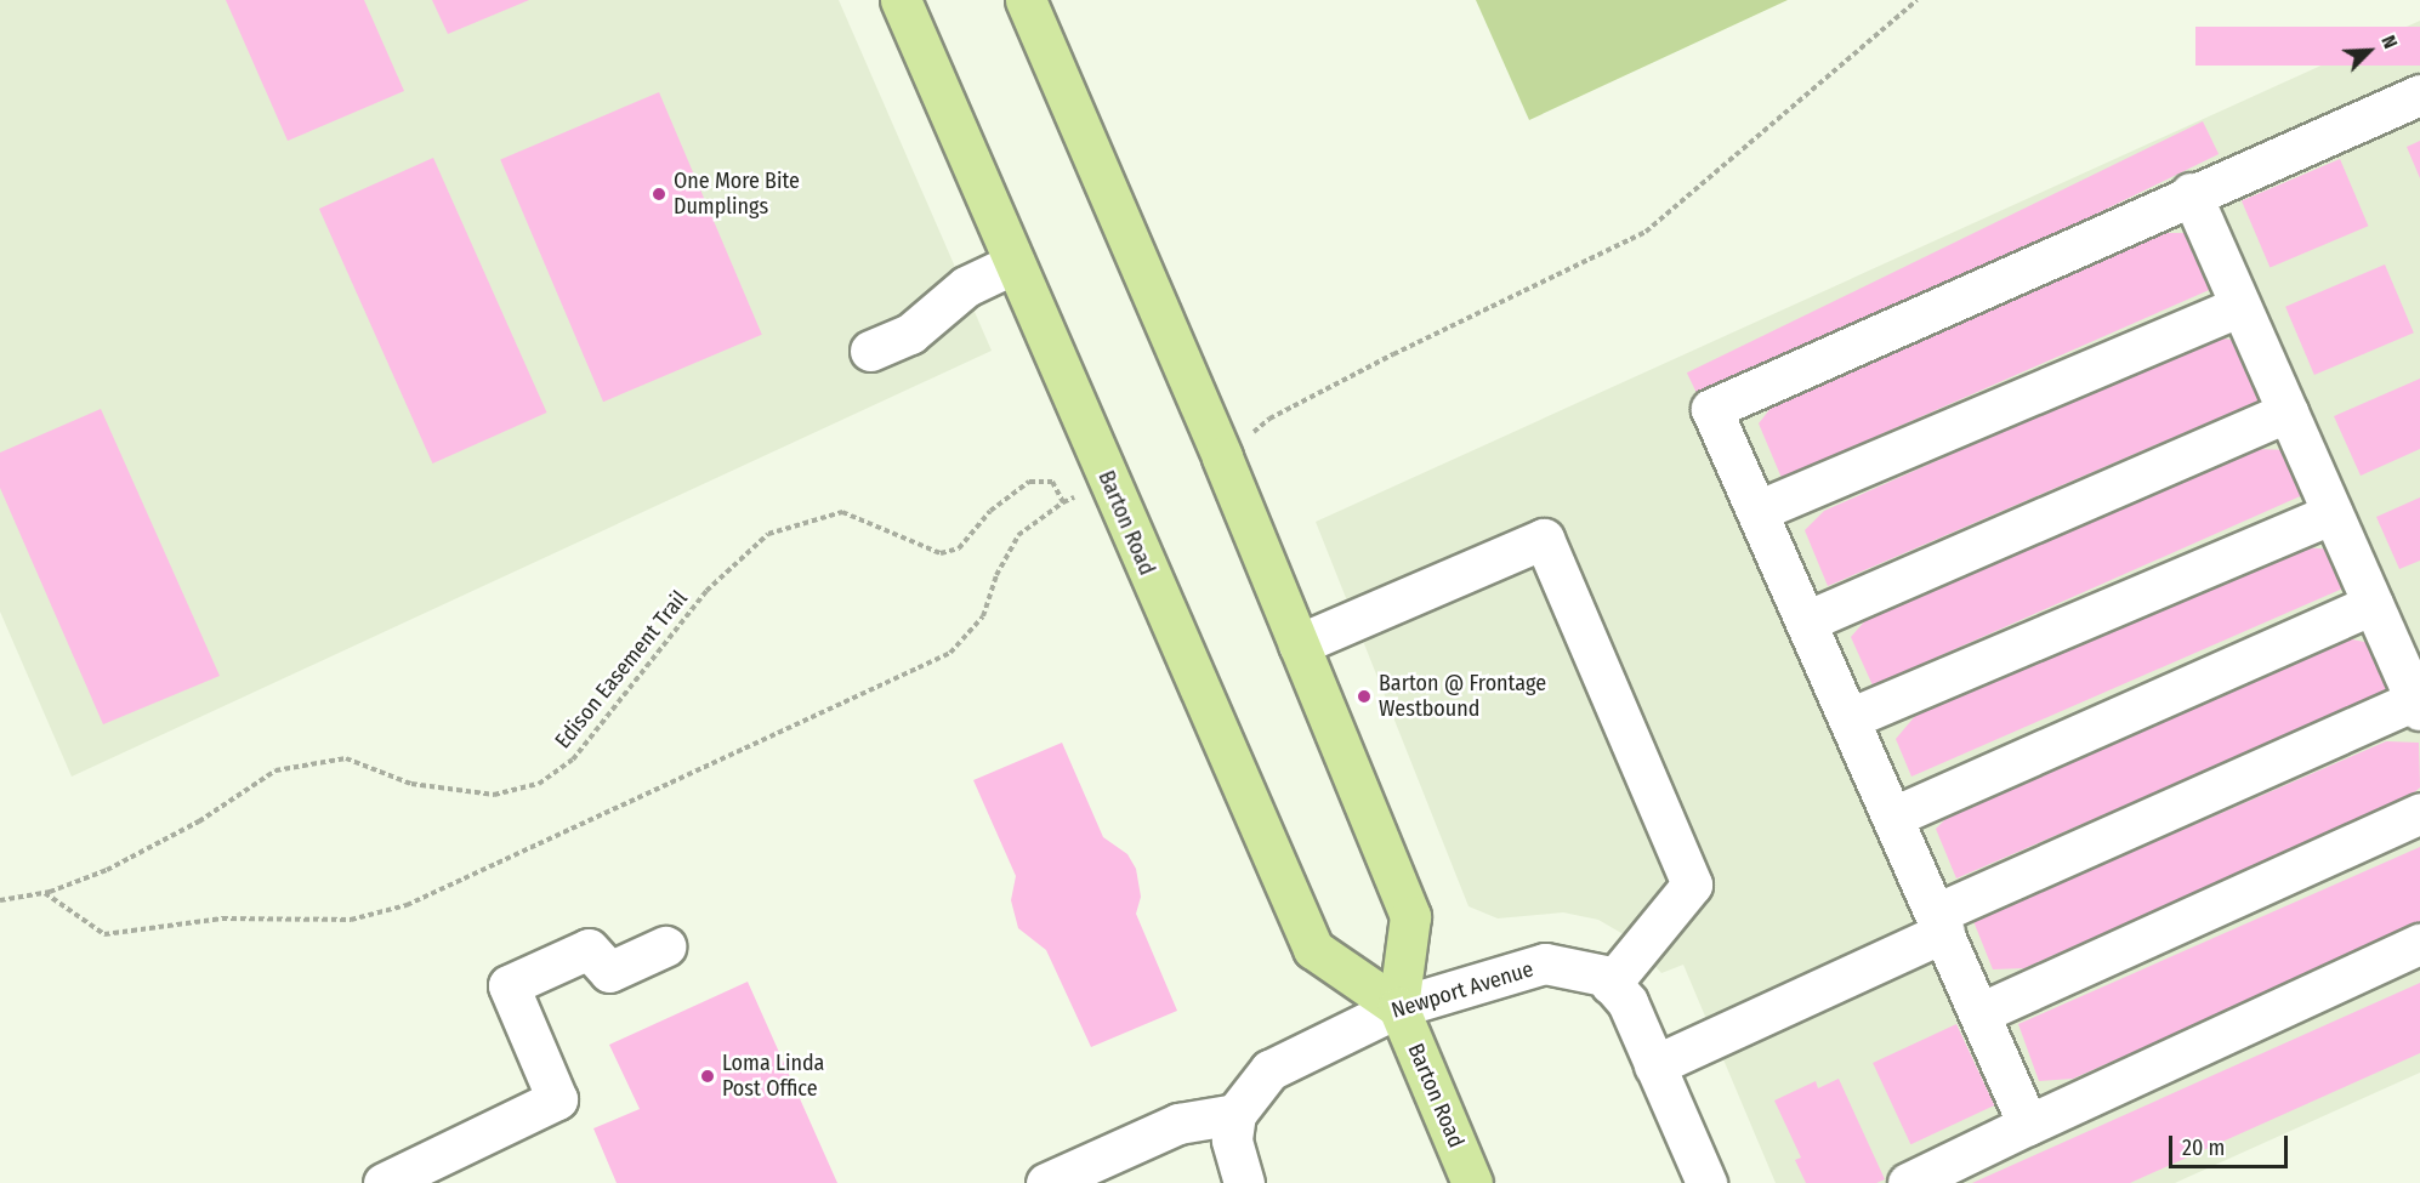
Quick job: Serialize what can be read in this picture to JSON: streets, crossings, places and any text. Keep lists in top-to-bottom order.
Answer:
{
  "streets": {
    "main road": ["Barton Road"],
    "street": ["Newport Avenue"],
    "path": ["Edison Easement Trail"]
  },
  "crossings": [
    ["Barton Road", "Newport Avenue"]
  ],
  "places": ["One More Bite Dumplings", "Barton @ Frontage Westbound", "Loma Linda Post Office"],
  "scale_bar": "20 m",
  "north": "top right"
}
